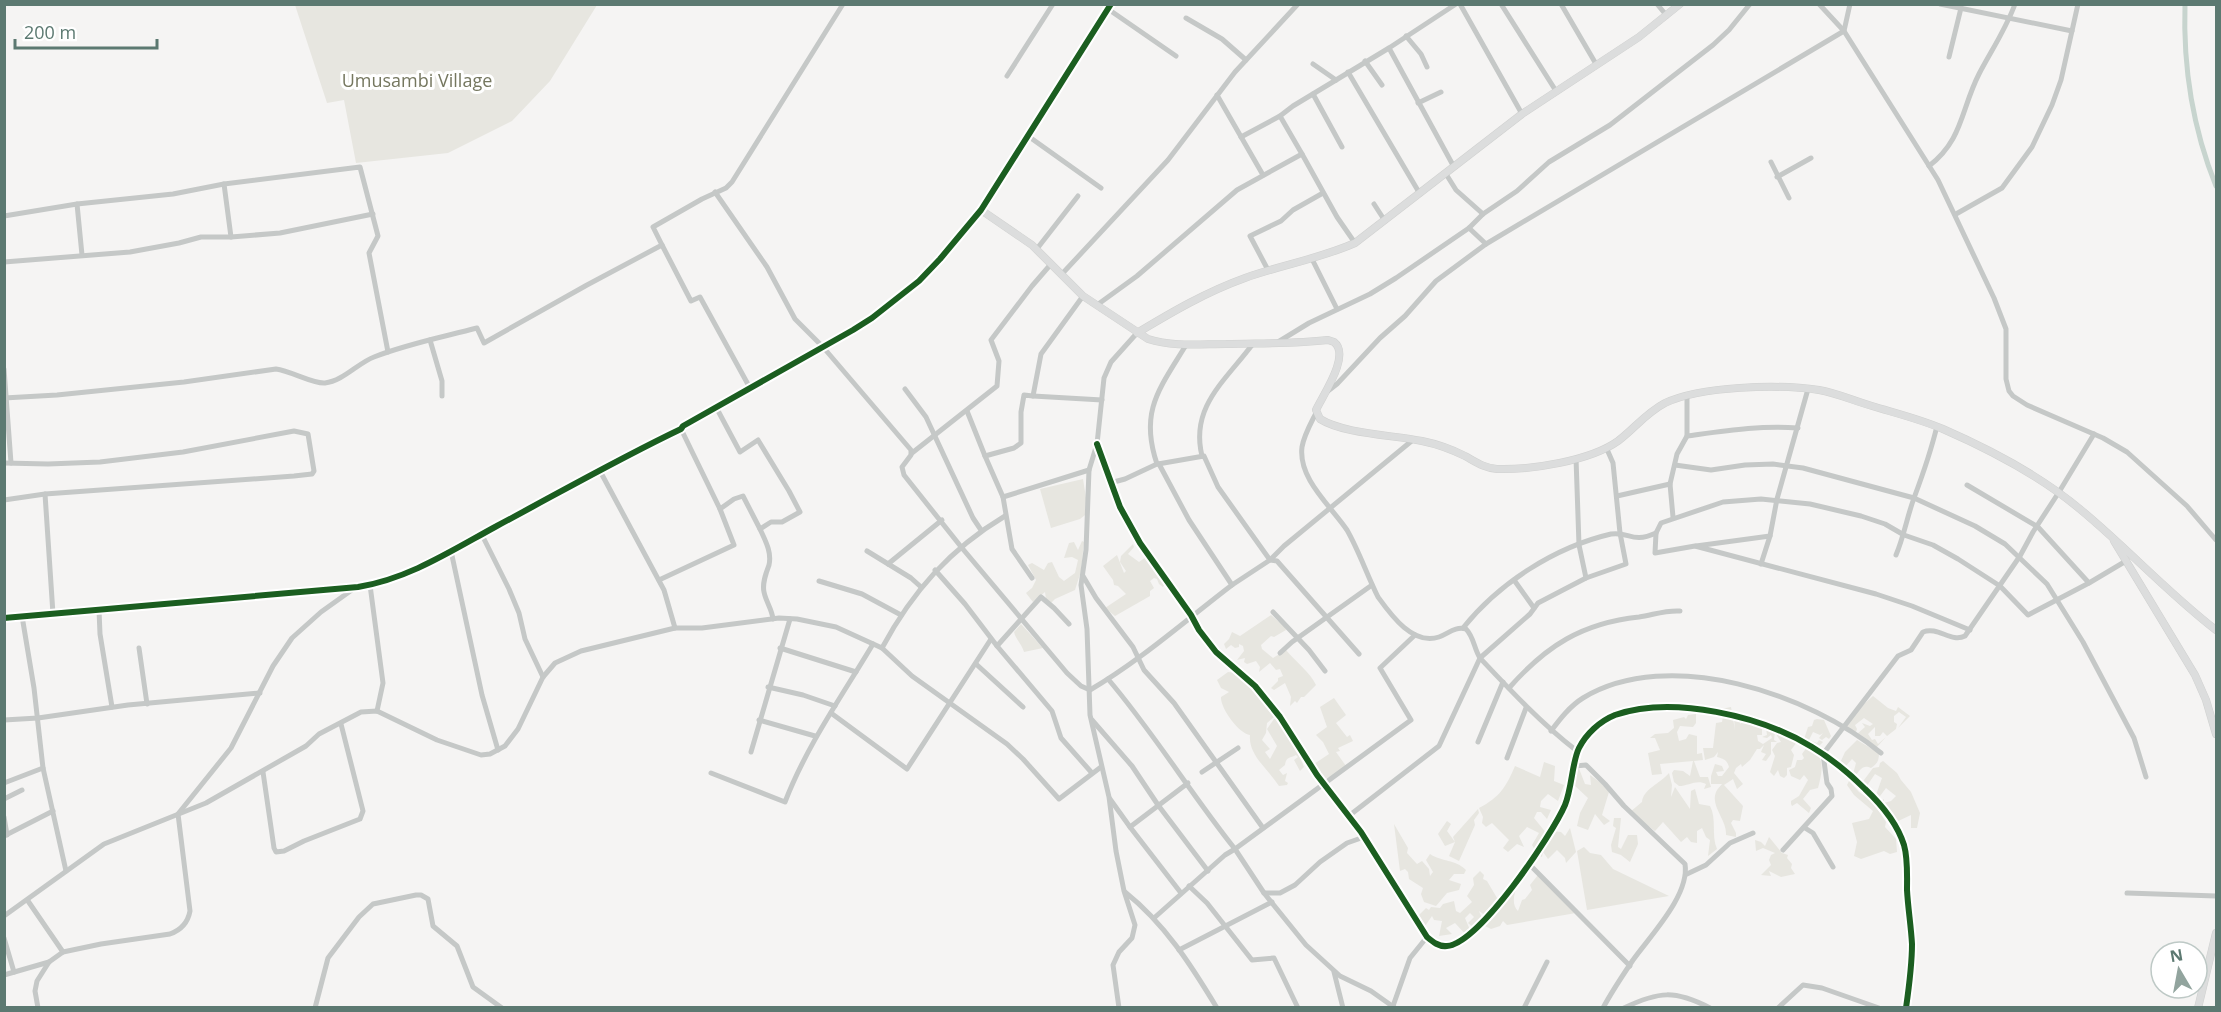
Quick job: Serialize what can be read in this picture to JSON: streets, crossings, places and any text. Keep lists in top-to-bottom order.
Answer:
{
  "parks": ["Umusambi Village"],
  "scale_bar": "200 m",
  "north": "top"
}
